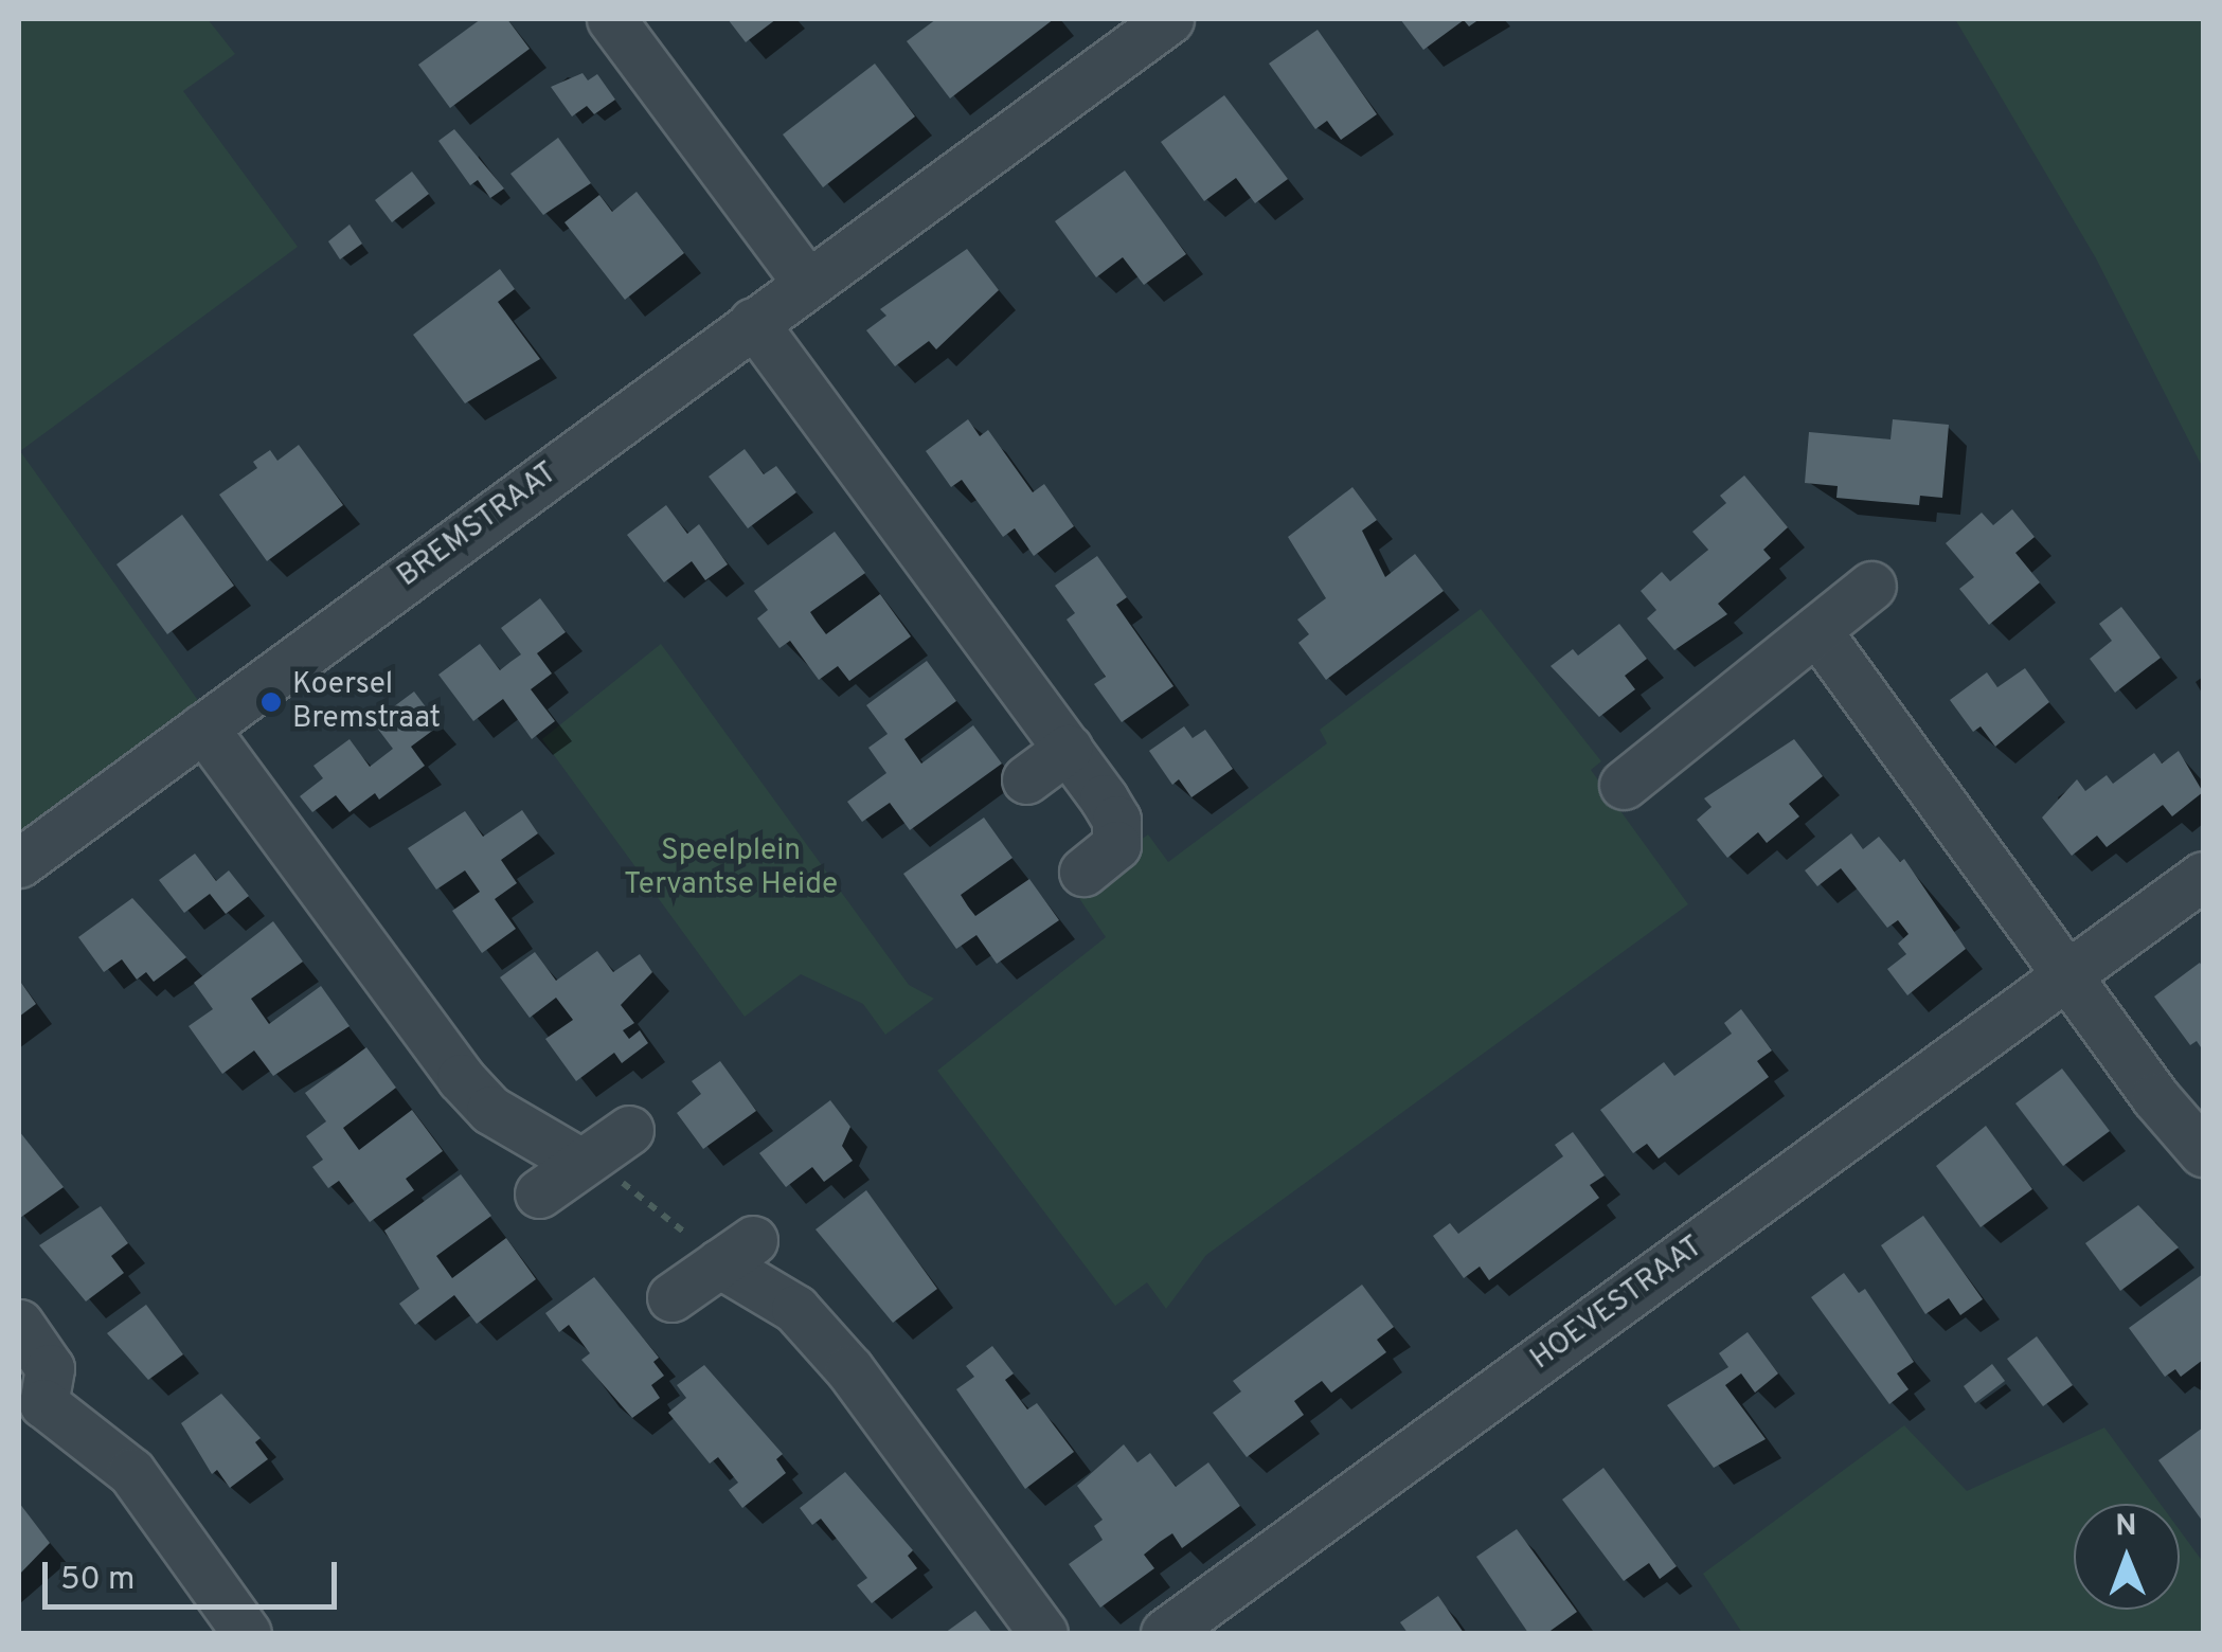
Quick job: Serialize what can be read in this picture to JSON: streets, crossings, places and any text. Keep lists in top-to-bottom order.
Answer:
{
  "streets": {
    "street": ["BREMSTRAAT", "HOEVESTRAAT"]
  },
  "parks": ["Speelplein Tervantse Heide"],
  "places": ["Koersel Bremstraat"],
  "scale_bar": "50 m",
  "north": "top"
}
